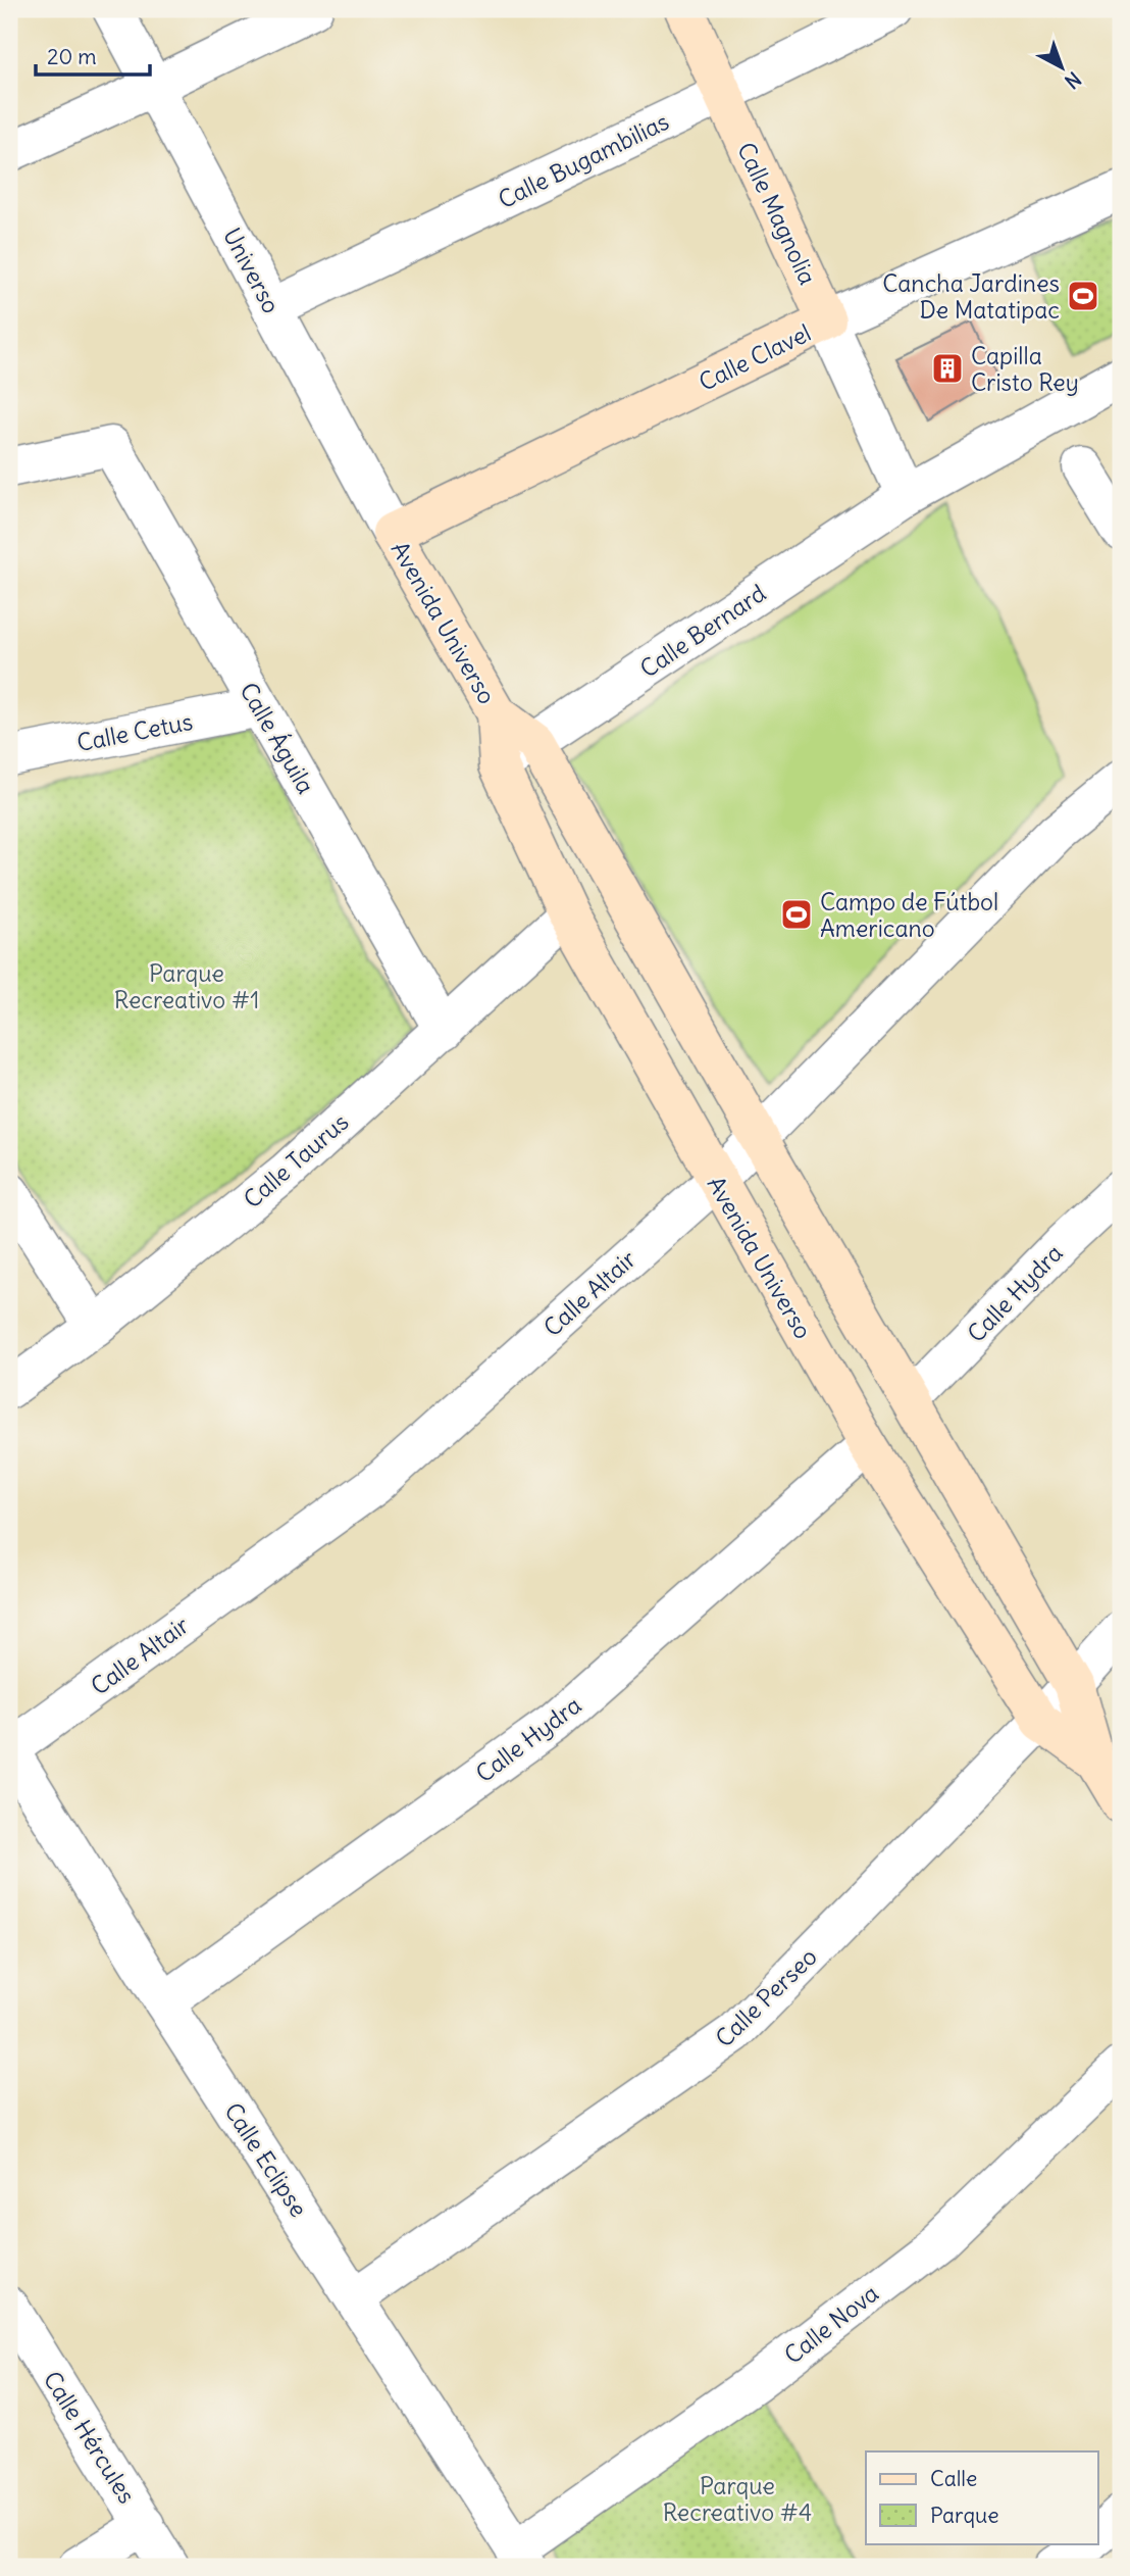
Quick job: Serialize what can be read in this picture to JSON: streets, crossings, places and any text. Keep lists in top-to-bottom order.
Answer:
{
  "streets": {
    "street": [
      "Calle Bugambilias",
      "Calle Magnolia",
      "Universo",
      "Calle Clavel",
      "Avenida Universo",
      "Calle Bernard",
      "Calle Cetus",
      "Calle Águila",
      "Calle Taurus",
      "Calle Altair",
      "Calle Hydra",
      "Calle Perseo",
      "Calle Eclipse",
      "Calle Nova",
      "Calle Hércules"
    ]
  },
  "crossings": [
    ["Calle Bugambilias", "Calle Magnolia"],
    ["Calle Bugambilias", "Universo"],
    ["Calle Magnolia", "Calle Clavel"],
    ["Calle Magnolia", "Calle Bernard"],
    ["Universo", "Calle Clavel"],
    ["Universo", "Avenida Universo"],
    ["Calle Clavel", "Avenida Universo"],
    ["Avenida Universo", "Calle Bernard"],
    ["Avenida Universo", "Calle Taurus"],
    ["Avenida Universo", "Calle Altair"],
    ["Avenida Universo", "Calle Hydra"],
    ["Avenida Universo", "Calle Perseo"],
    ["Calle Cetus", "Calle Águila"],
    ["Calle Águila", "Calle Taurus"],
    ["Calle Altair", "Calle Eclipse"],
    ["Calle Hydra", "Calle Eclipse"],
    ["Calle Perseo", "Calle Eclipse"],
    ["Calle Eclipse", "Calle Nova"]
  ],
  "parks": ["Parque Recreativo #1", "Parque Recreativo #4"],
  "places": {
    "sports": ["Cancha Jardines De Matatipac", "Campo de Fútbol Americano"],
    "building": ["Capilla Cristo Rey"]
  },
  "legend": ["Calle", "Parque"],
  "scale_bar": "20 m",
  "north": "bottom right"
}
